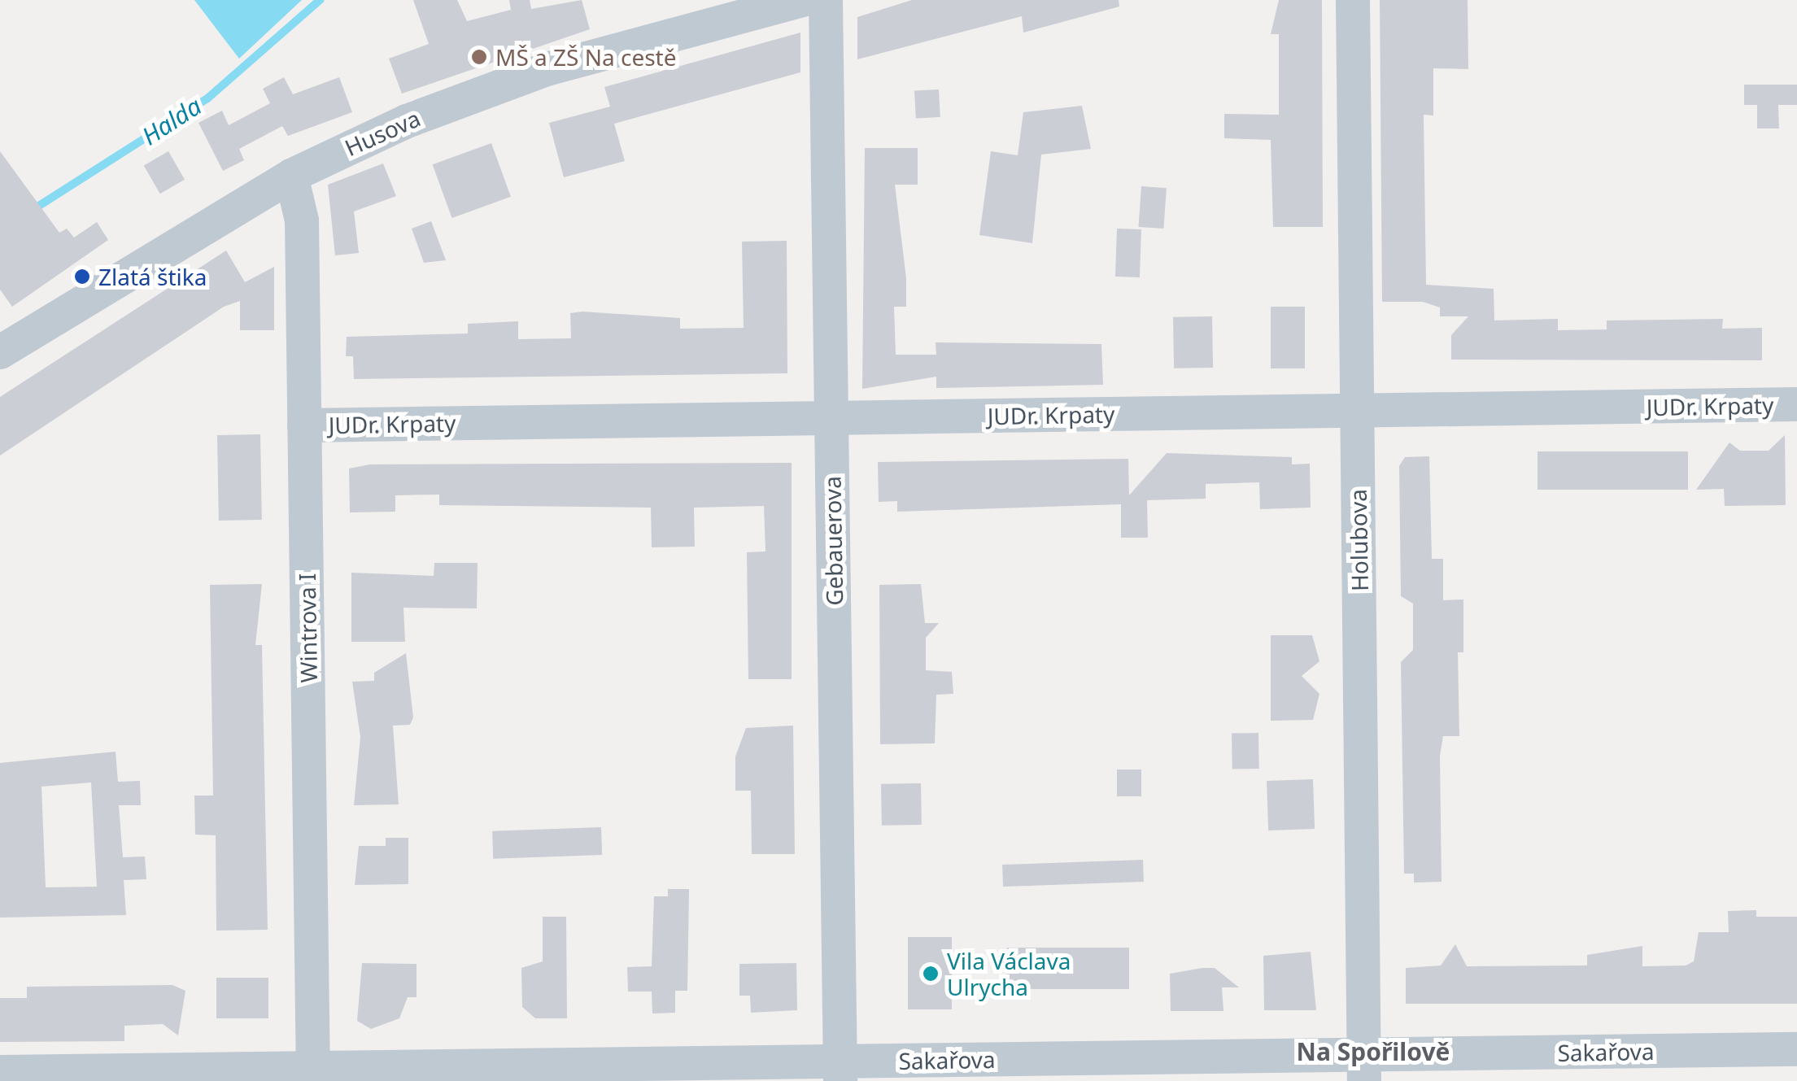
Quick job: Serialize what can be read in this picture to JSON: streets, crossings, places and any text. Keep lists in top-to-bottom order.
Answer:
{
  "streets": {
    "street": [
      "Husova",
      "JUDr. Krpaty",
      "Holubova",
      "Gebauerova",
      "Wintrova I",
      "Sakařova"
    ]
  },
  "crossings": [
    ["Husova", "Wintrova I"],
    ["JUDr. Krpaty", "Holubova"],
    ["JUDr. Krpaty", "Gebauerova"],
    ["JUDr. Krpaty", "Wintrova I"],
    ["Holubova", "Sakařova"],
    ["Gebauerova", "Sakařova"],
    ["Wintrova I", "Sakařova"]
  ],
  "districts": ["Na Spořilově"],
  "water": ["Halda"],
  "places": ["MŠ a ZŠ Na cestě", "Zlatá štika", "Vila Václava Ulrycha"]
}
